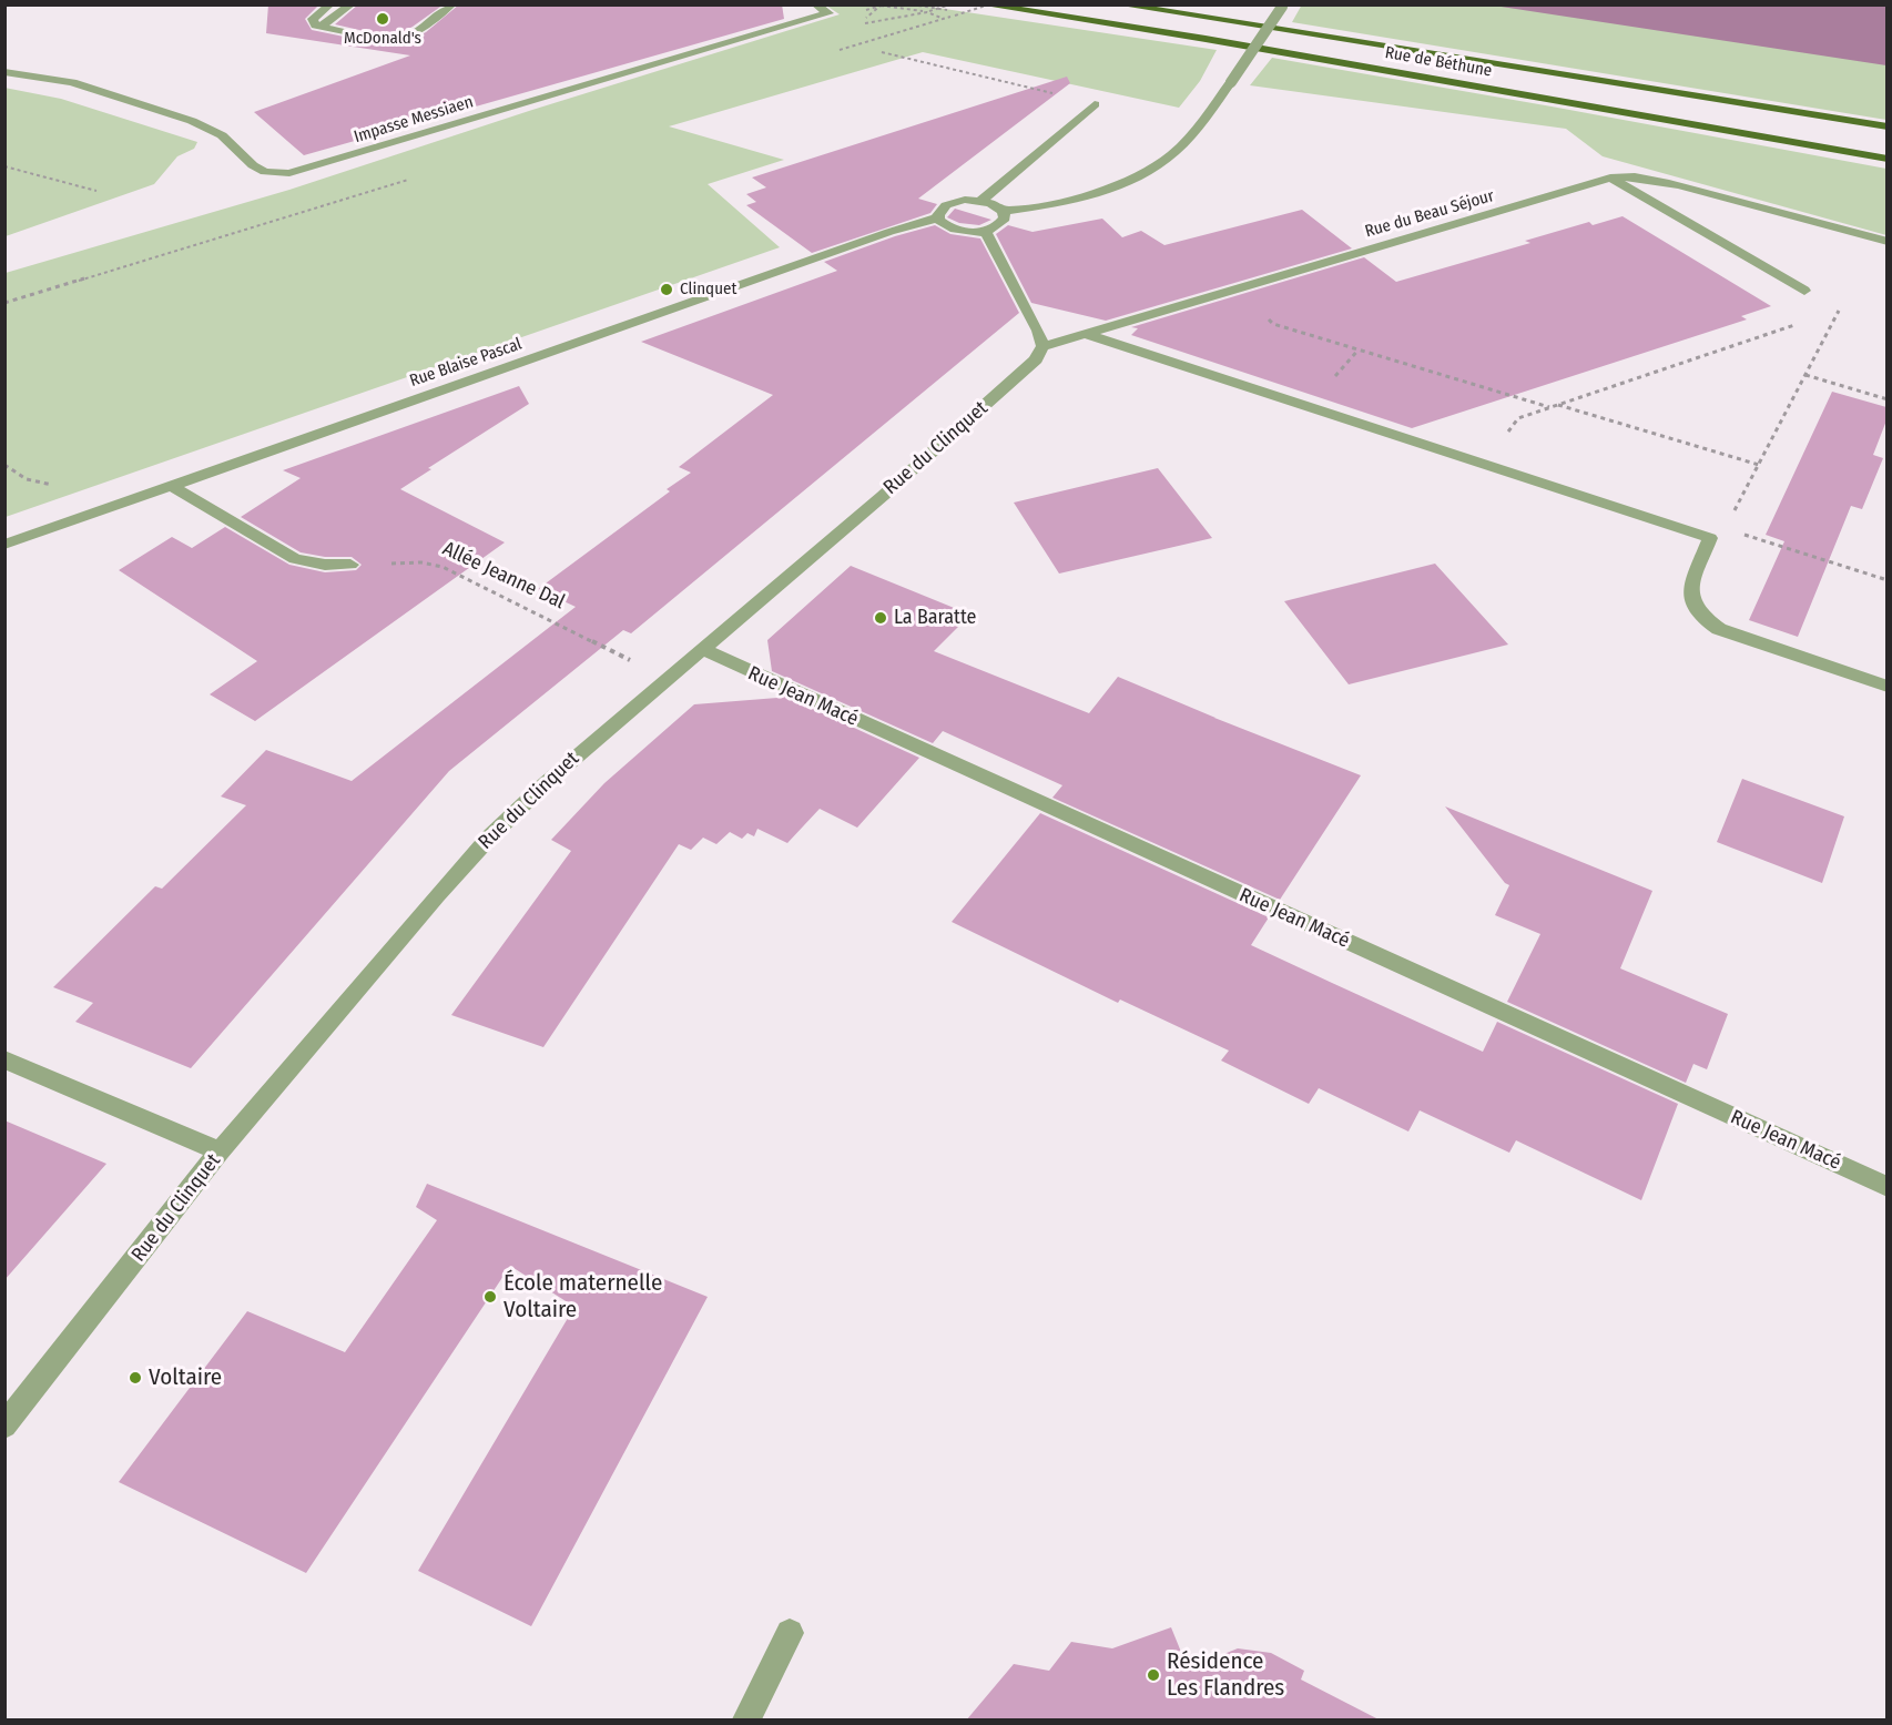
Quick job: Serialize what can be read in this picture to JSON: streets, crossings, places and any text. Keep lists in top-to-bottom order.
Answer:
{
  "streets": {
    "main road": ["Rue de Béthune"],
    "street": [
      "Impasse Messiaen",
      "Rue du Beau Séjour",
      "Rue Blaise Pascal",
      "Rue du Clinquet",
      "Rue Jean Macé"
    ],
    "path": ["Allée Jeanne Dal"]
  },
  "crossings": [
    ["Rue du Beau Séjour", "Rue du Clinquet"],
    ["Rue du Clinquet", "Allée Jeanne Dal"],
    ["Rue du Clinquet", "Rue Jean Macé"]
  ],
  "places": [
    "McDonald's",
    "Clinquet",
    "La Baratte",
    "École maternelle Voltaire",
    "Voltaire",
    "Résidence Les Flandres"
  ]
}
